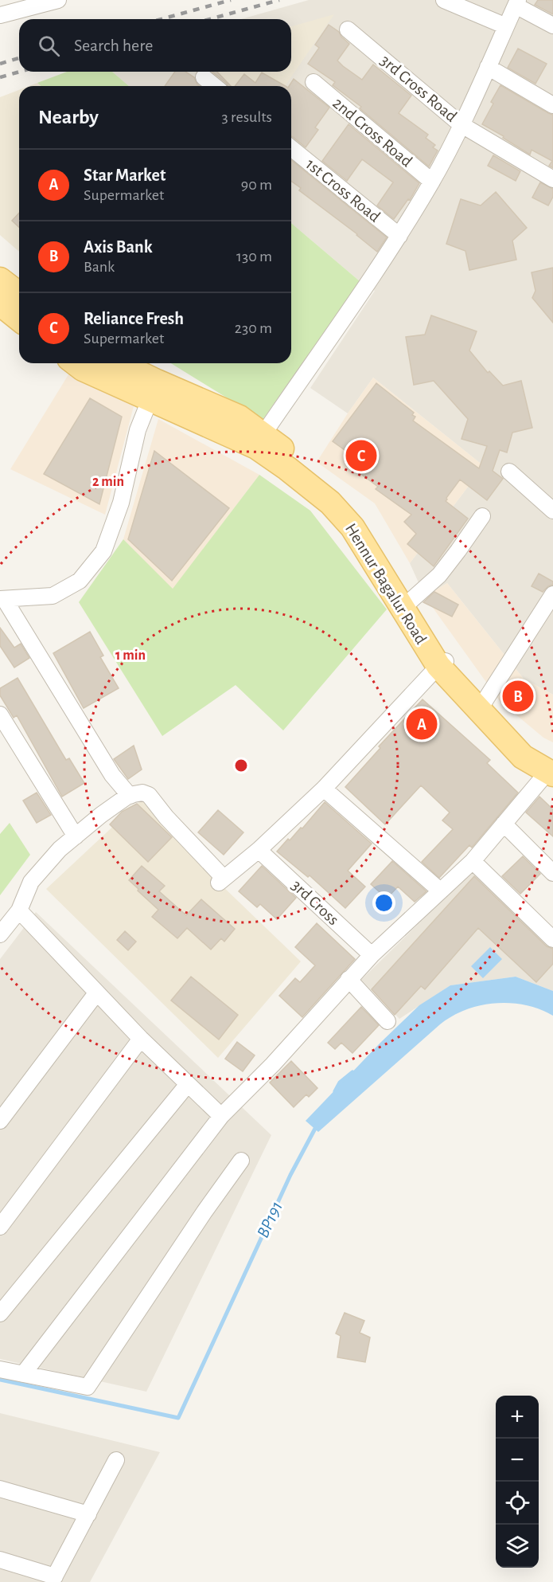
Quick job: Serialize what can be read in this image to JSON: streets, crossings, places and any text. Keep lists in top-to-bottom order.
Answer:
{
  "streets": {
    "main road": ["Hennur Bagalur Road"],
    "street": [
      "3rd Cross Road",
      "2nd Cross Road",
      "1st Cross Road",
      "3rd Cross"
    ]
  },
  "water": ["BP191"],
  "page": {
    "search": "Search here",
    "heading": ["Nearby", "3 results"],
    "list": [
      {
        "mark": "A",
        "name": "Star Market",
        "note": "Supermarket",
        "value": "90 m"
      },
      {
        "mark": "B",
        "name": "Axis Bank",
        "note": "Bank",
        "value": "130 m"
      },
      {
        "mark": "C",
        "name": "Reliance Fresh",
        "note": "Supermarket",
        "value": "230 m"
      }
    ],
    "pins": ["C", "B", "A"],
    "map_buttons": ["+", "−"]
  },
  "rings": ["2 min", "1 min"]
}
